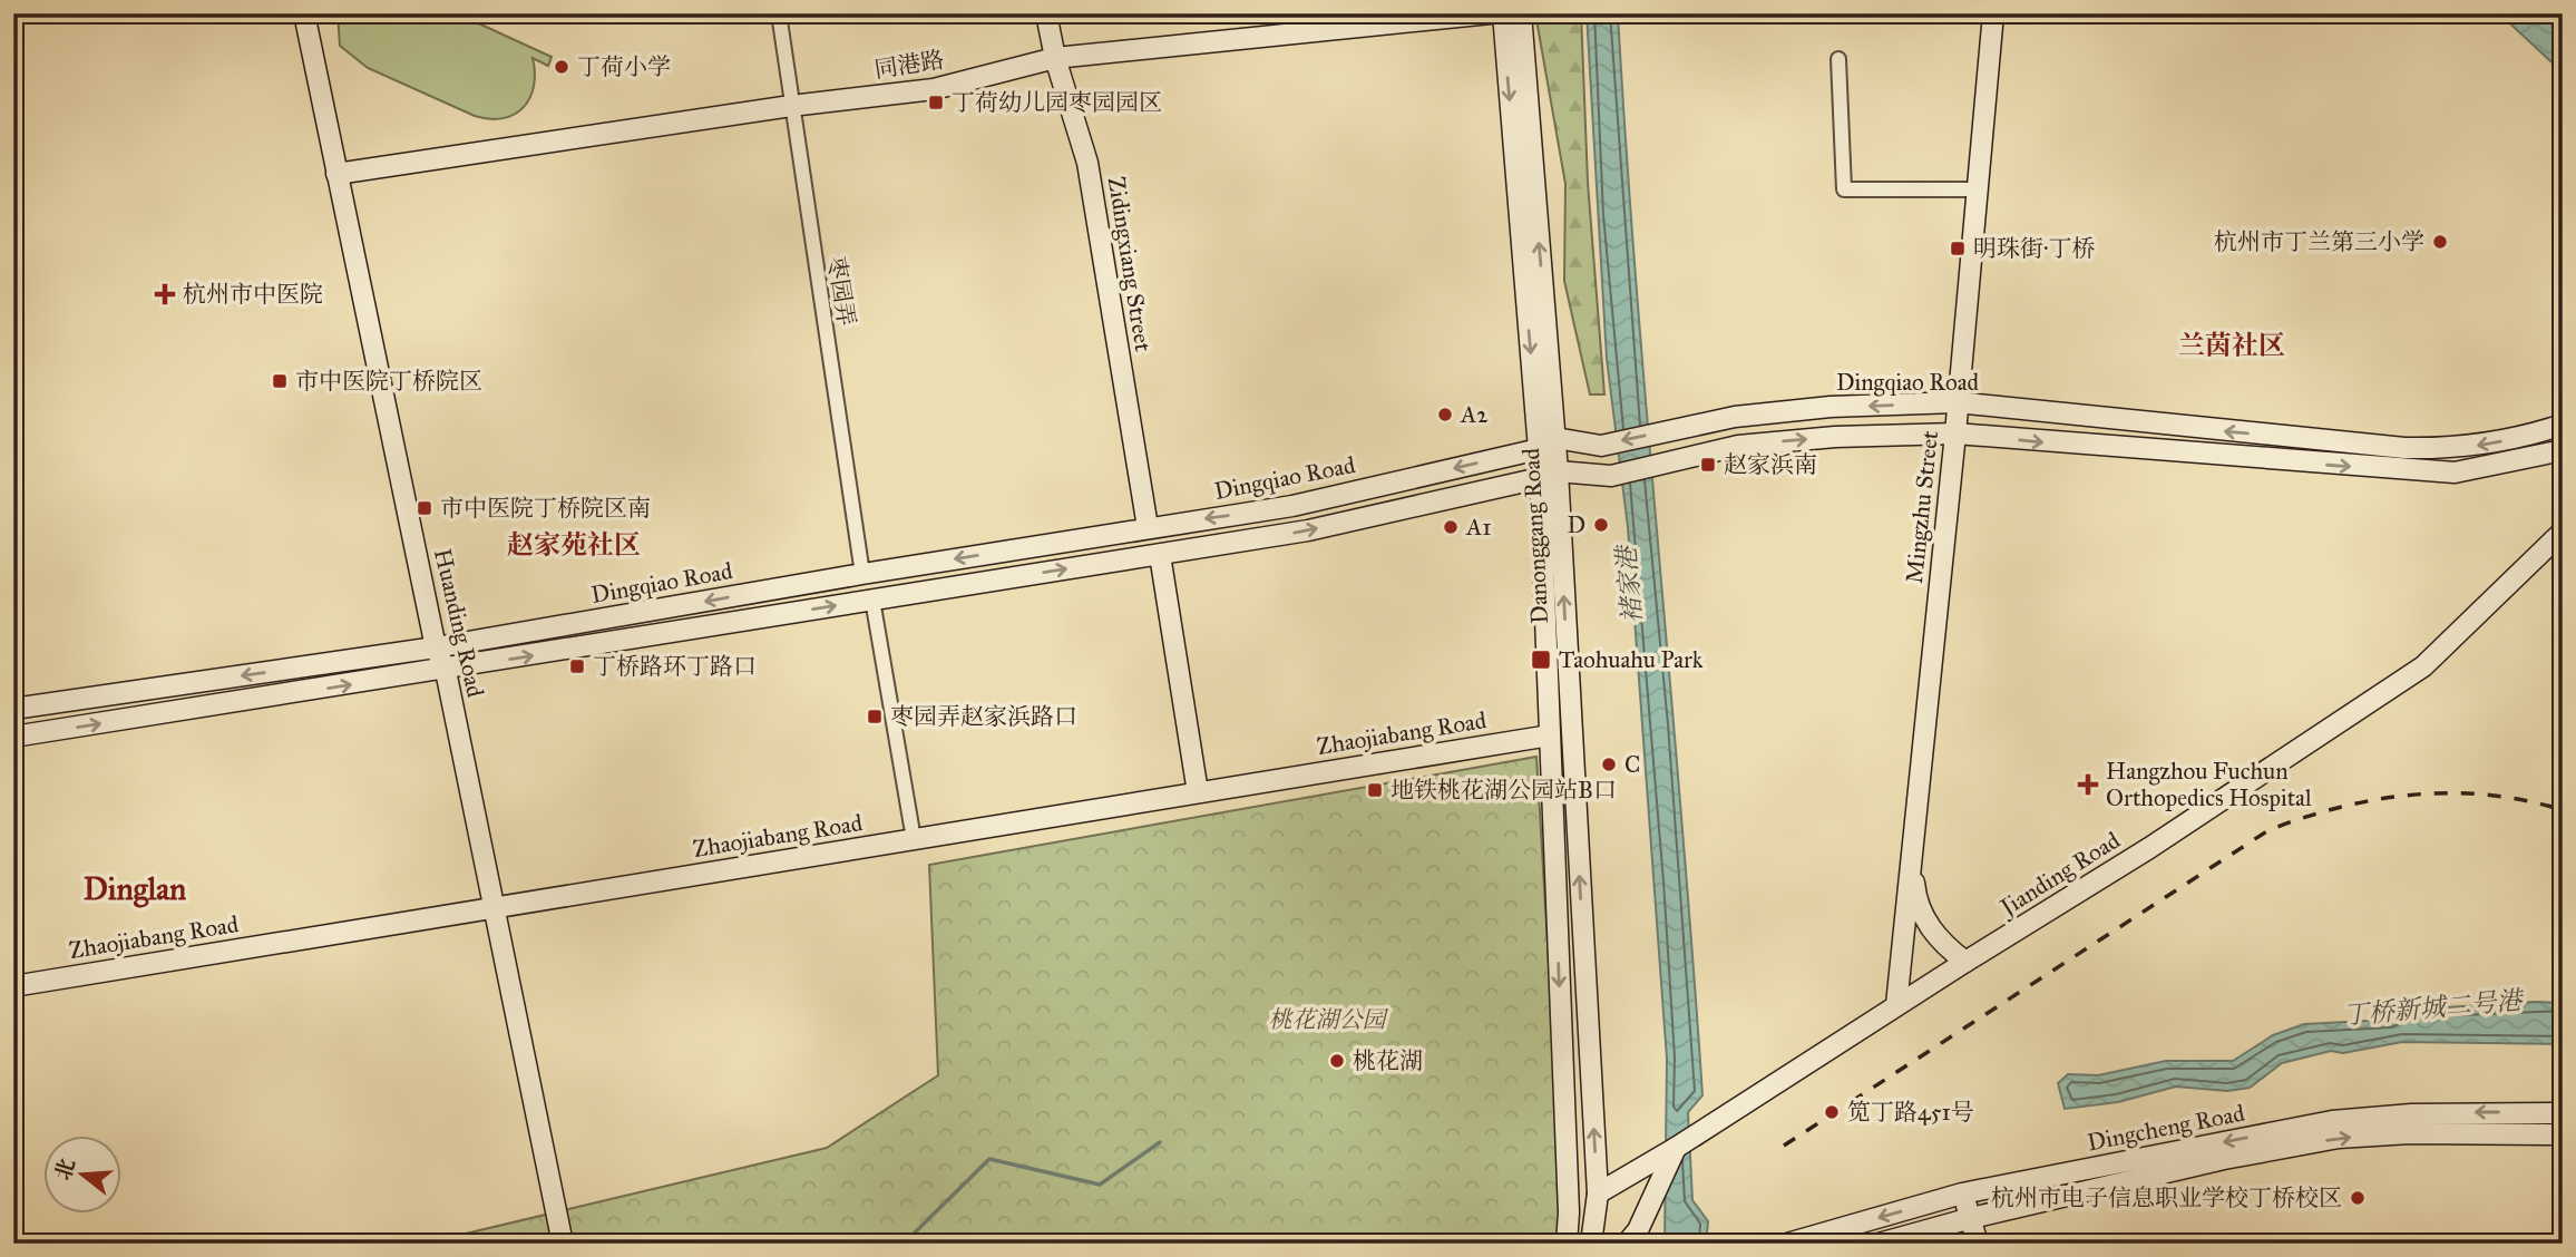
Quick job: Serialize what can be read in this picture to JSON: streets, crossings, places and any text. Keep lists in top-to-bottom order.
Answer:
{
  "streets": {
    "main road": [
      "同港路",
      "Zidingxiang Street",
      "Dingqiao Road",
      "Mingzhu Street",
      "Danonggang Road",
      "Huanding Road",
      "Zhaojiabang Road",
      "Jianding Road",
      "Dingcheng Road"
    ],
    "street": ["枣园弄"]
  },
  "crossings": [
    ["同港路", "Zidingxiang Street"],
    ["同港路", "枣园弄"],
    ["同港路", "Huanding Road"],
    ["Zidingxiang Street", "Dingqiao Road"],
    ["枣园弄", "Dingqiao Road"],
    ["Dingqiao Road", "Mingzhu Street"],
    ["Dingqiao Road", "Danonggang Road"],
    ["Dingqiao Road", "Huanding Road"],
    ["Mingzhu Street", "Jianding Road"],
    ["Danonggang Road", "Zhaojiabang Road"],
    ["Danonggang Road", "Jianding Road"],
    ["Huanding Road", "Zhaojiabang Road"]
  ],
  "districts": ["兰茵社区", "赵家苑社区", "Dinglan"],
  "water": ["褚家港", "丁桥新城二号港"],
  "parks": ["桃花湖公园"],
  "places": {
    "other": [
      "丁荷小学",
      "杭州市丁兰第三小学",
      "A2",
      "D",
      "A1",
      "C",
      "桃花湖",
      "笕丁路451号",
      "杭州市电子信息职业学校丁桥校区"
    ],
    "transit": [
      "丁荷幼儿园枣园园区",
      "明珠街·丁桥",
      "市中医院丁桥院区",
      "赵家浜南",
      "市中医院丁桥院区南",
      "Taohuahu Park",
      "丁桥路环丁路口",
      "枣园弄赵家浜路口",
      "地铁桃花湖公园站B口"
    ],
    "health": ["杭州市中医院", "Hangzhou Fuchun Orthopedics Hospital"]
  },
  "north": "left"
}
